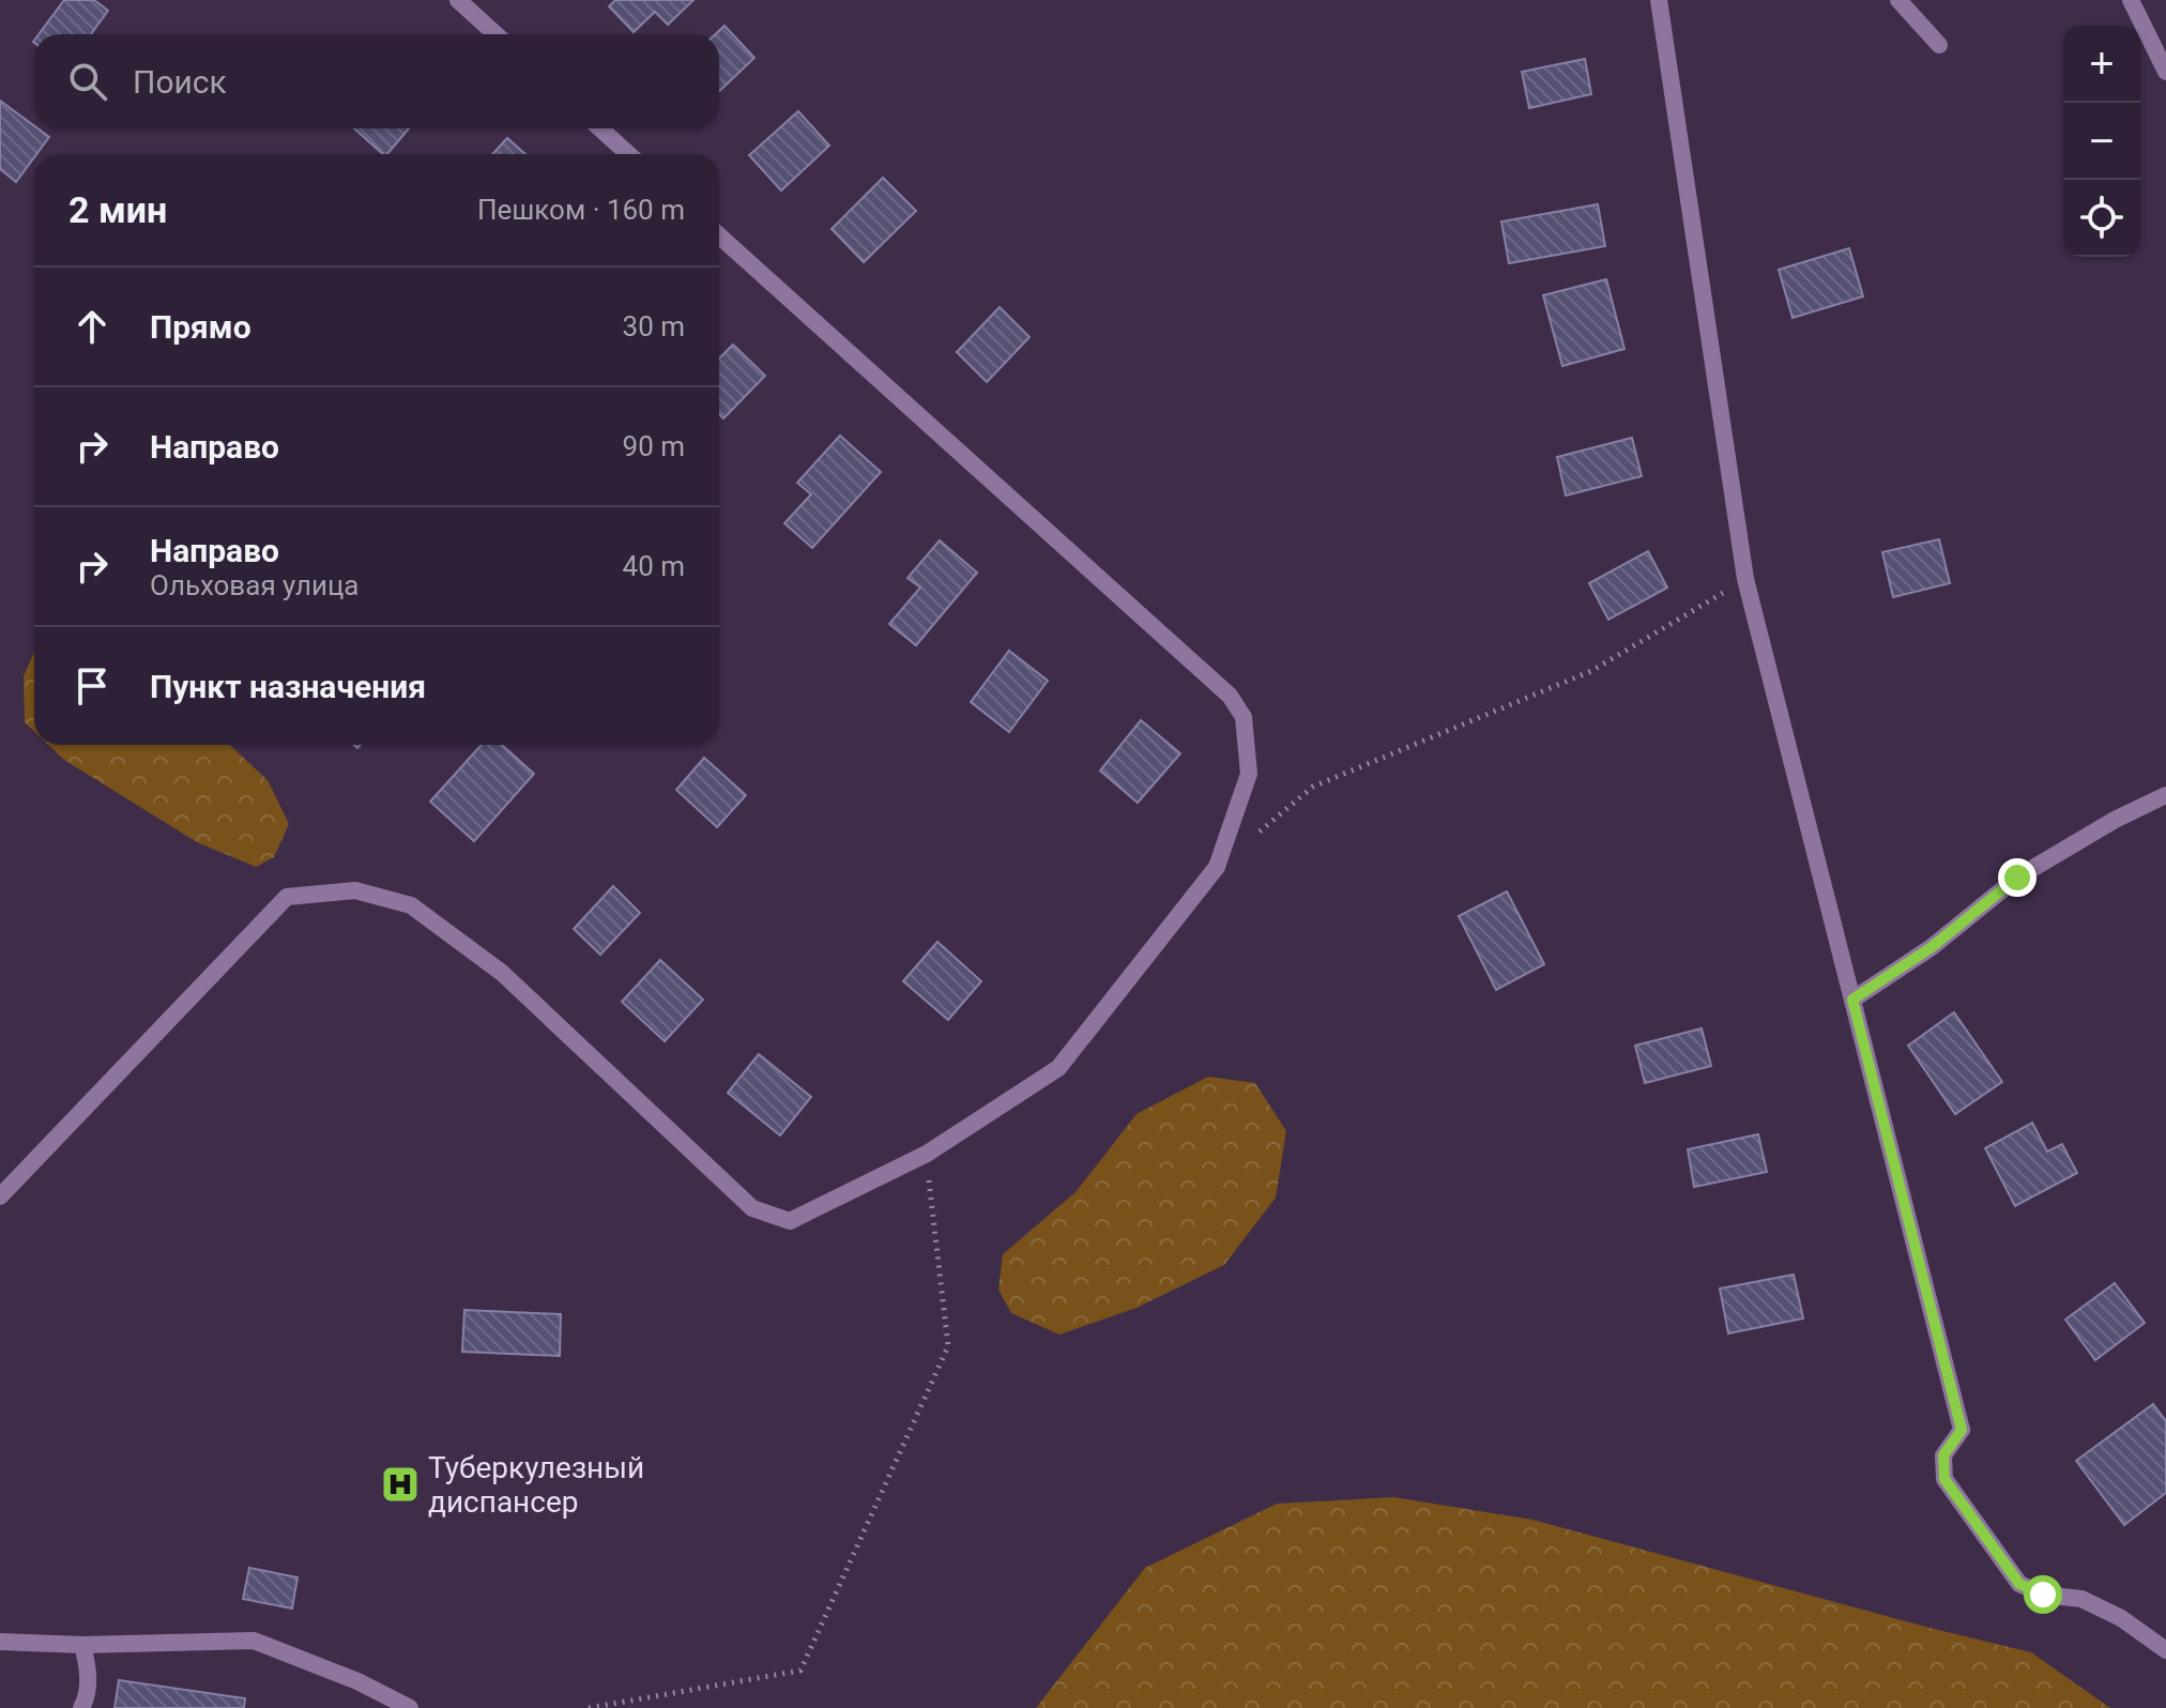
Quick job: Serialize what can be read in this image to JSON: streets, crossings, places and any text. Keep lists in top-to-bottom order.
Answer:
{
  "places": {
    "hospital": ["Туберкулезный диспансер"]
  },
  "page": {
    "map_buttons": ["+", "−"],
    "search": "Поиск",
    "heading": ["2 мин", "Пешком · 160 m"],
    "list": [
      ["Прямо", "30 m"],
      ["Направо", "90 m"],
      ["Направо", "Ольховая улица", "40 m"],
      "Пункт назначения"
    ]
  }
}
